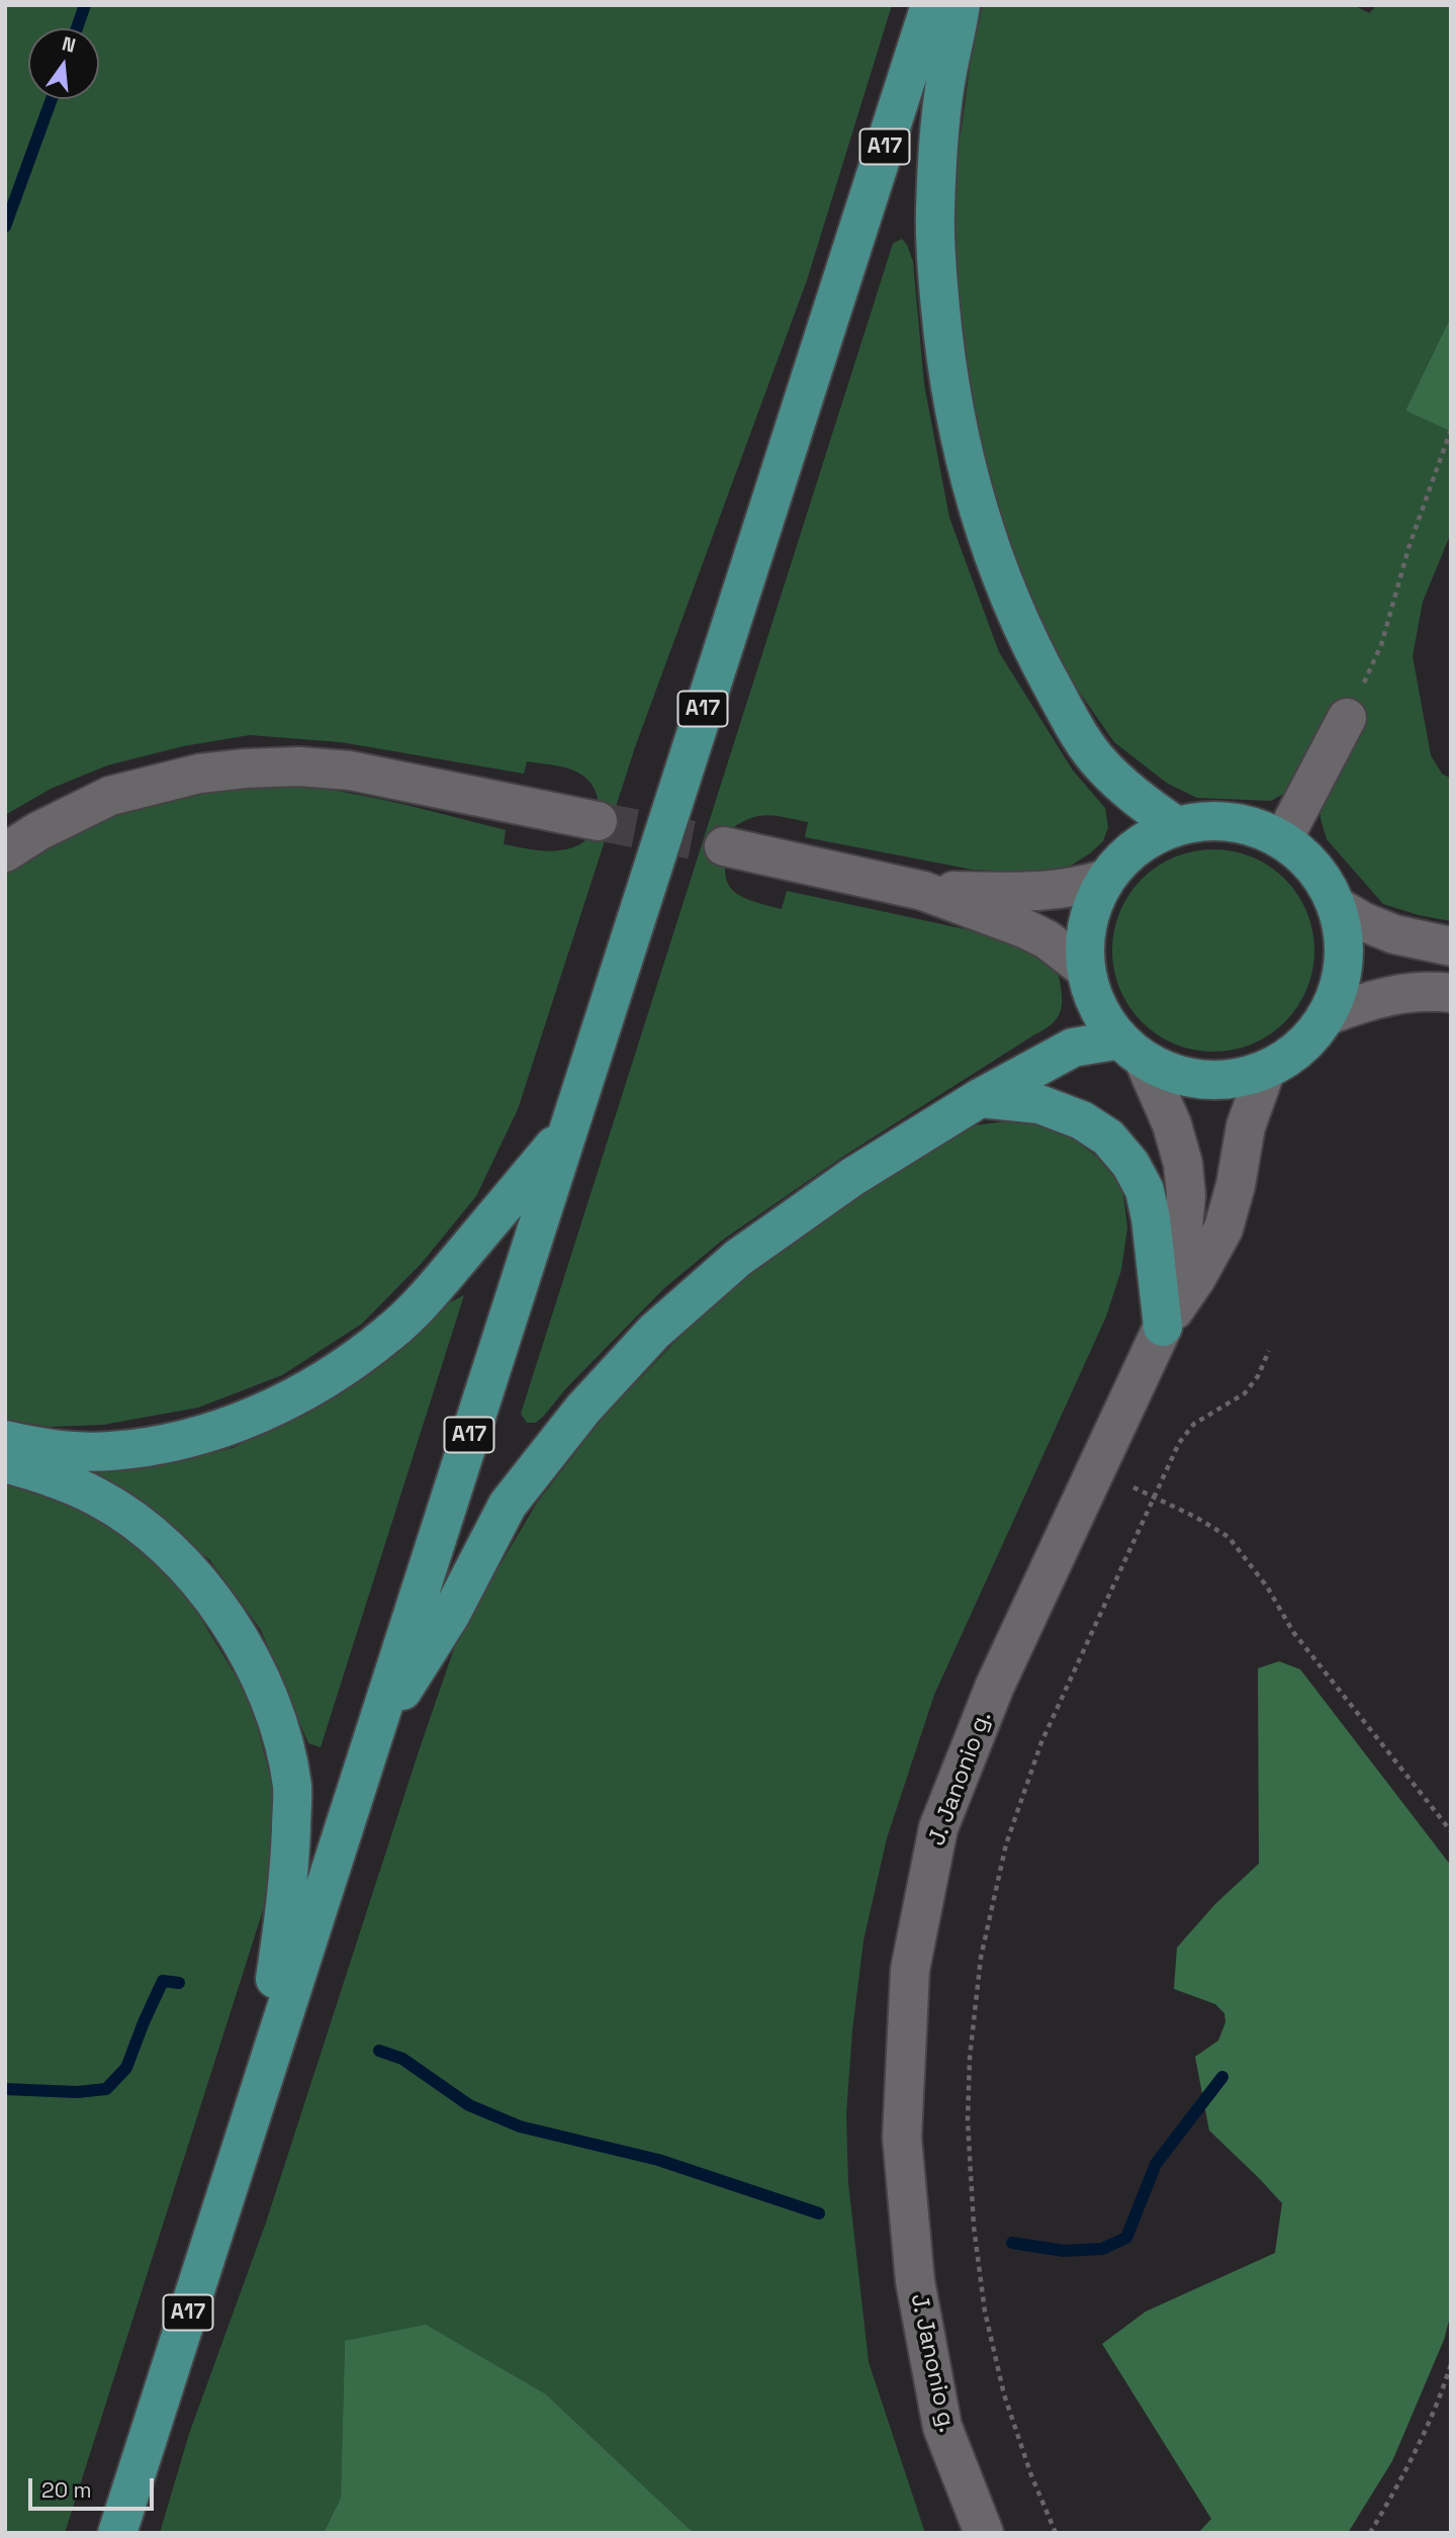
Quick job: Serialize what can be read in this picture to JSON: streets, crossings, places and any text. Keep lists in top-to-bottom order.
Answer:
{
  "streets": {
    "highway": ["A17"],
    "street": ["J. Janonio g."]
  },
  "scale_bar": "20 m",
  "north": "top"
}
